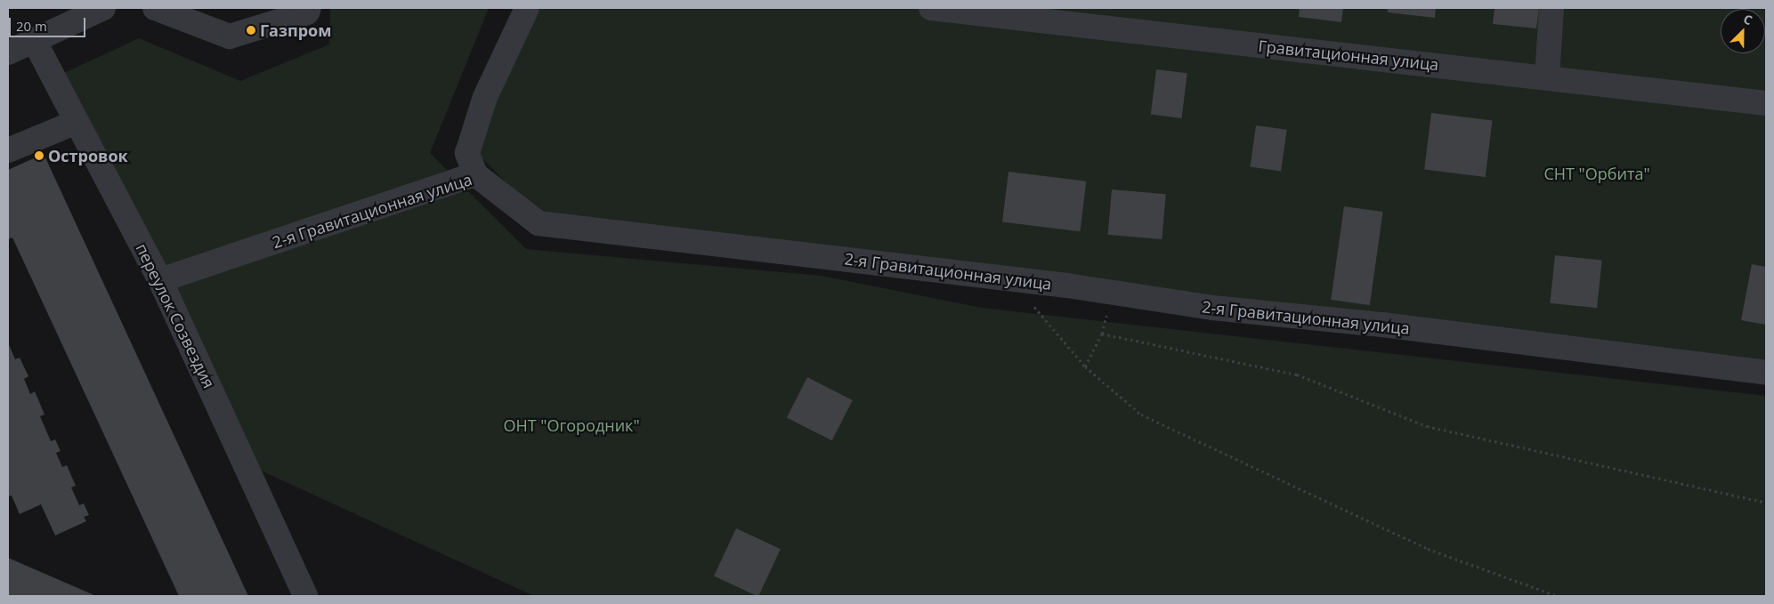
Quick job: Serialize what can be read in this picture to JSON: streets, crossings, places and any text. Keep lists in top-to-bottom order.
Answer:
{
  "streets": {
    "street": ["Гравитационная улица", "2-я Гравитационная улица", "переулок Созвездия"]
  },
  "crossings": [
    ["2-я Гравитационная улица", "переулок Созвездия"]
  ],
  "parks": ["СНТ \"Орбита\"", "ОНТ \"Огородник\""],
  "places": ["Газпром", "Островок"],
  "scale_bar": "20 m",
  "north": "top right"
}
